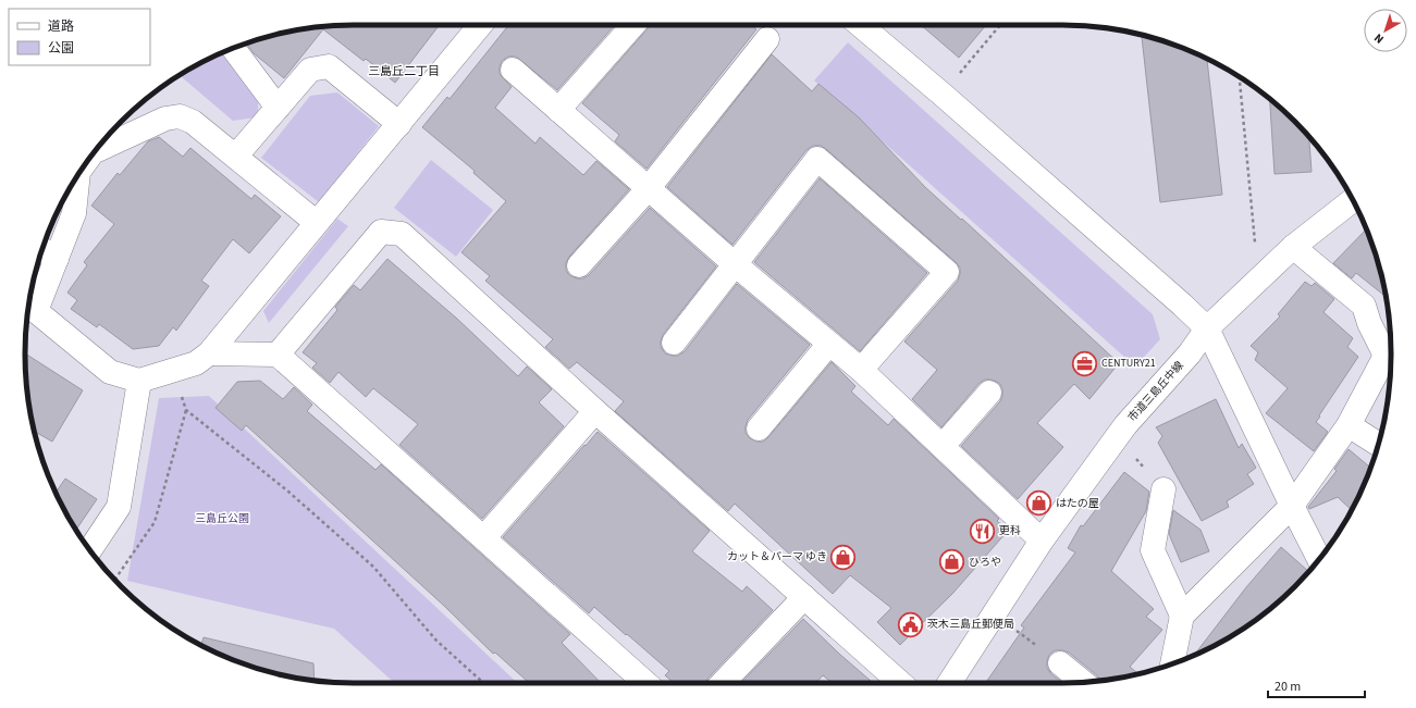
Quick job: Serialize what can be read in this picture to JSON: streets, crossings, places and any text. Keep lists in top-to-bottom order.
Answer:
{
  "streets": {
    "street": ["市道三島丘中線"]
  },
  "districts": ["三島丘二丁目"],
  "parks": ["三島丘公園"],
  "places": {
    "office": ["CENTURY21"],
    "shop": ["はたの屋", "カット＆パーマ ゆき", "ひろや"],
    "restaurant": ["更科"],
    "public building": ["茨木三島丘郵便局"]
  },
  "legend": ["道路", "公園"],
  "scale_bar": "20 m",
  "north": "bottom left"
}
